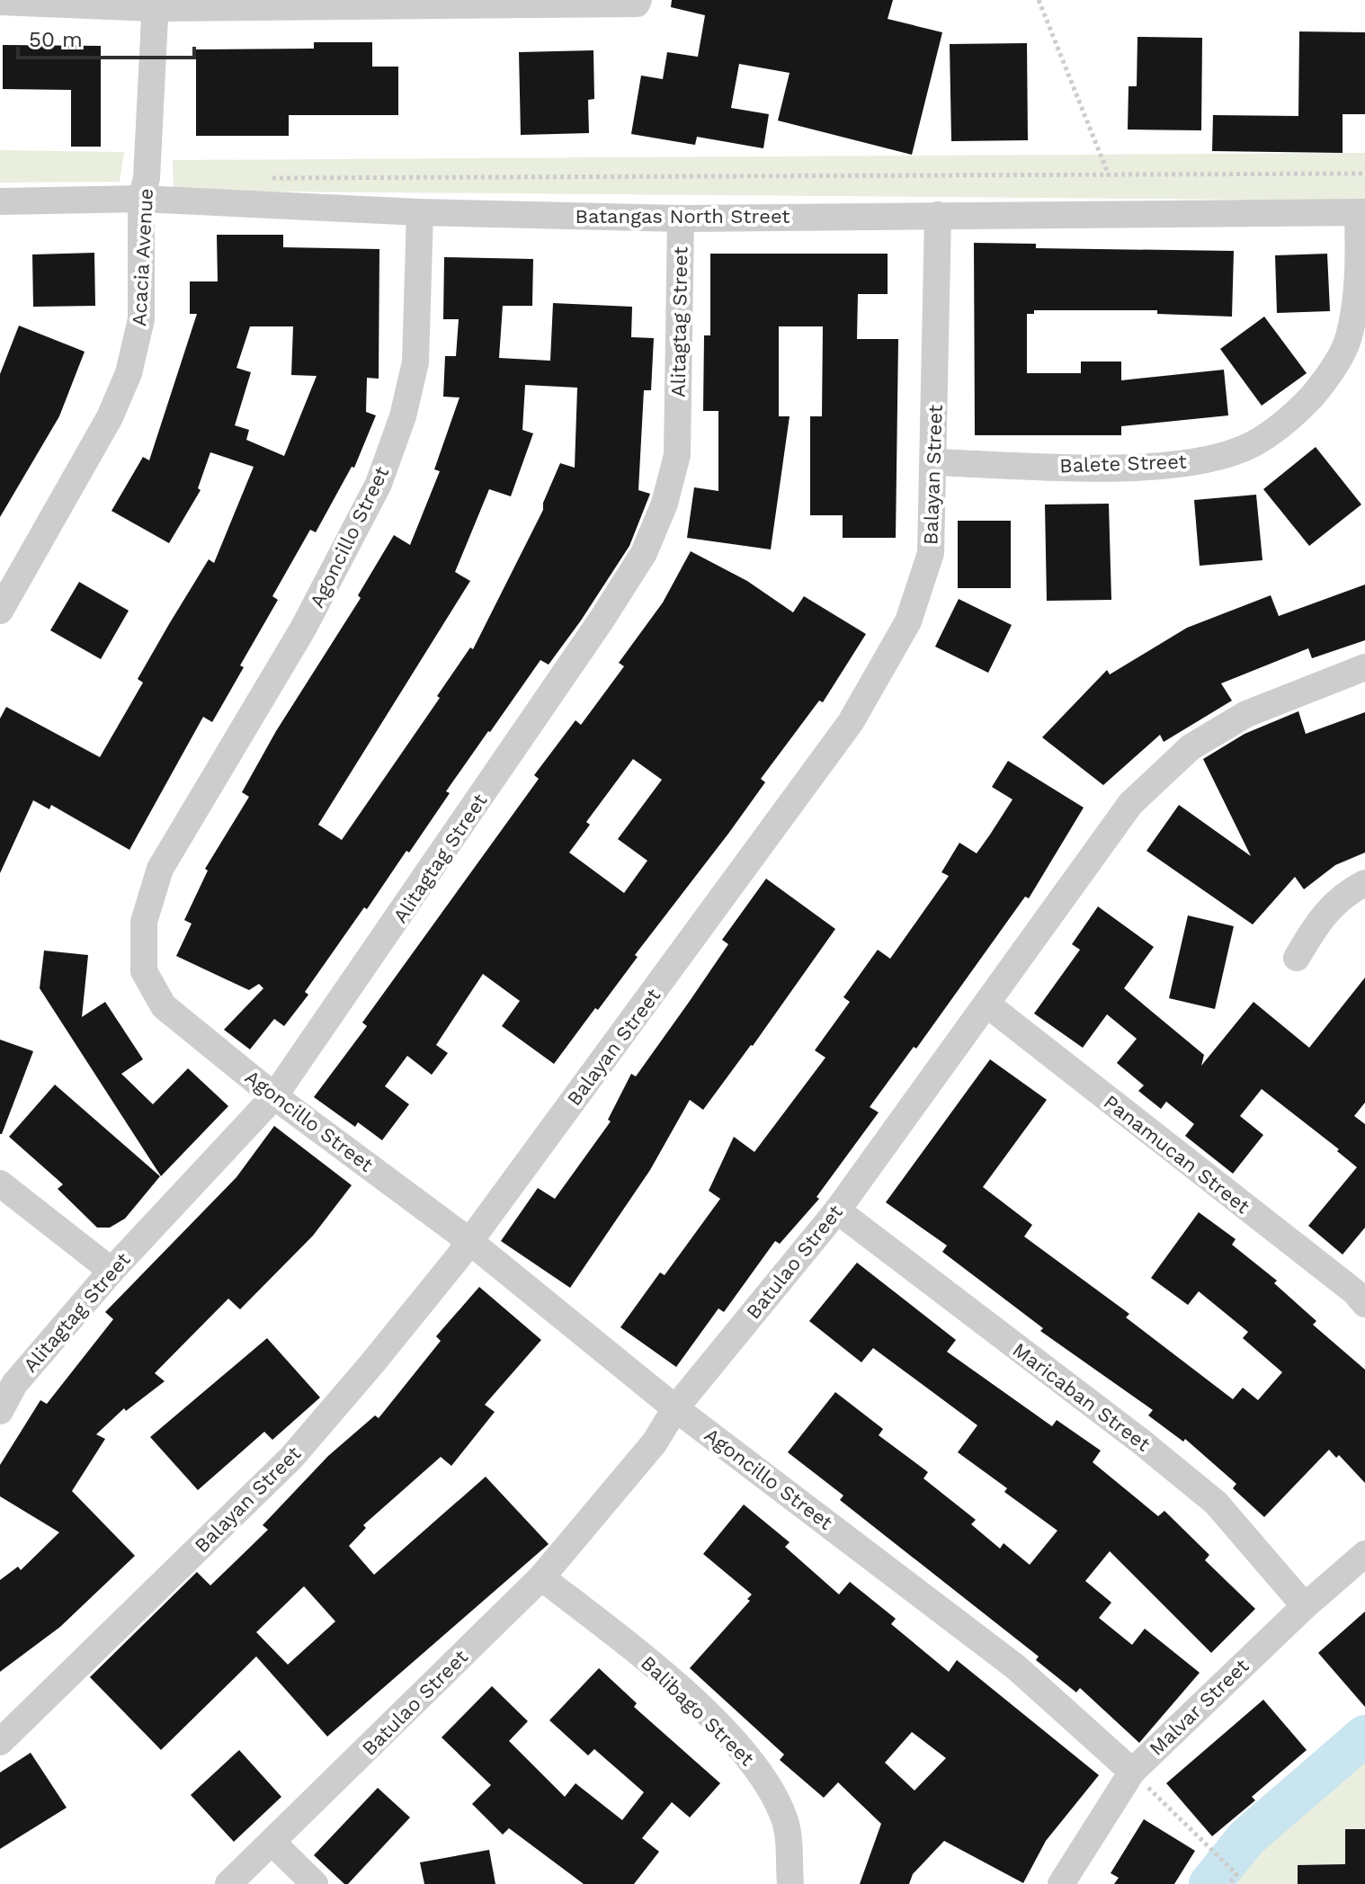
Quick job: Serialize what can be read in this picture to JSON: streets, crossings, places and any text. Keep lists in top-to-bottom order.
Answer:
{
  "streets": {
    "street": [
      "Batangas North Street",
      "Acacia Avenue",
      "Alitagtag Street",
      "Balete Street",
      "Balayan Street",
      "Agoncillo Street",
      "Panamucan Street",
      "Batulao Street",
      "Maricaban Street",
      "Malvar Street",
      "Balibago Street"
    ]
  },
  "crossings": [
    ["Batangas North Street", "Acacia Avenue"],
    ["Batangas North Street", "Alitagtag Street"],
    ["Batangas North Street", "Balete Street"],
    ["Batangas North Street", "Balayan Street"],
    ["Batangas North Street", "Agoncillo Street"],
    ["Alitagtag Street", "Agoncillo Street"],
    ["Balete Street", "Balayan Street"],
    ["Balayan Street", "Agoncillo Street"],
    ["Agoncillo Street", "Batulao Street"],
    ["Agoncillo Street", "Malvar Street"],
    ["Panamucan Street", "Batulao Street"],
    ["Batulao Street", "Maricaban Street"],
    ["Batulao Street", "Balibago Street"],
    ["Maricaban Street", "Malvar Street"]
  ],
  "scale_bar": "50 m"
}
